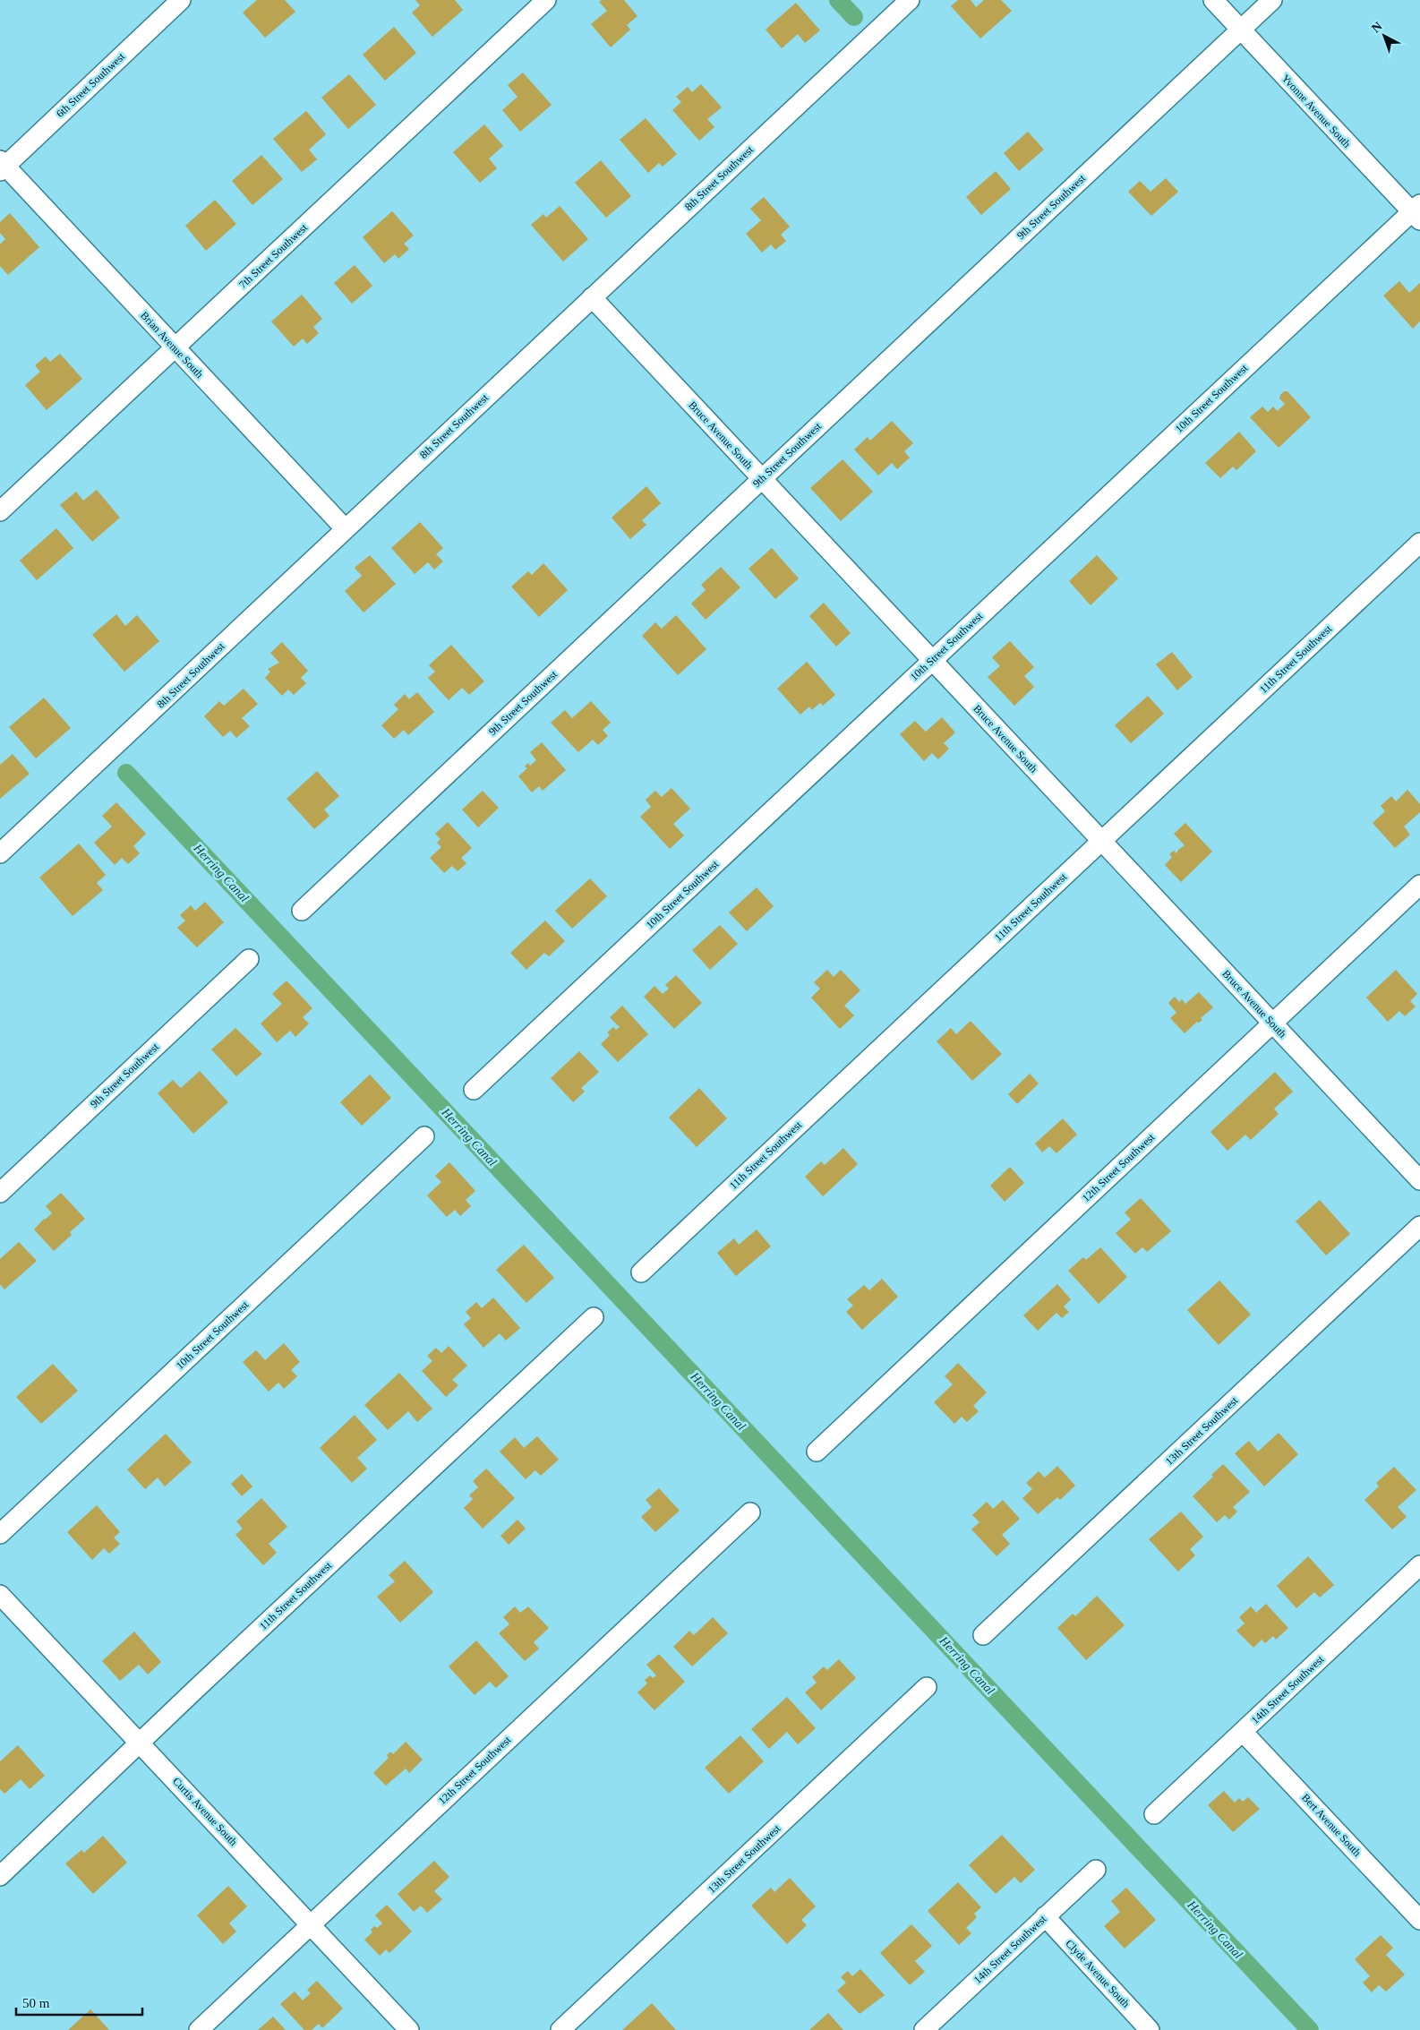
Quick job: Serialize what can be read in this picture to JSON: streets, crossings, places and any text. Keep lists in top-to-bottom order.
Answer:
{
  "streets": {
    "street": [
      "6th Street Southwest",
      "Yvonne Avenue South",
      "8th Street Southwest",
      "9th Street Southwest",
      "7th Street Southwest",
      "Brian Avenue South",
      "10th Street Southwest",
      "Bruce Avenue South",
      "11th Street Southwest",
      "12th Street Southwest",
      "13th Street Southwest",
      "14th Street Southwest",
      "Curtis Avenue South",
      "Bert Avenue South",
      "Clyde Avenue South"
    ]
  },
  "crossings": [
    ["6th Street Southwest", "Brian Avenue South"],
    ["Yvonne Avenue South", "9th Street Southwest"],
    ["Yvonne Avenue South", "10th Street Southwest"],
    ["8th Street Southwest", "Brian Avenue South"],
    ["8th Street Southwest", "Bruce Avenue South"],
    ["9th Street Southwest", "Bruce Avenue South"],
    ["7th Street Southwest", "Brian Avenue South"],
    ["10th Street Southwest", "Bruce Avenue South"],
    ["Bruce Avenue South", "11th Street Southwest"],
    ["Bruce Avenue South", "12th Street Southwest"],
    ["11th Street Southwest", "Curtis Avenue South"],
    ["12th Street Southwest", "Curtis Avenue South"],
    ["14th Street Southwest", "Bert Avenue South"],
    ["14th Street Southwest", "Clyde Avenue South"]
  ],
  "water": ["Herring Canal"],
  "scale_bar": "50 m",
  "north": "top left"
}
